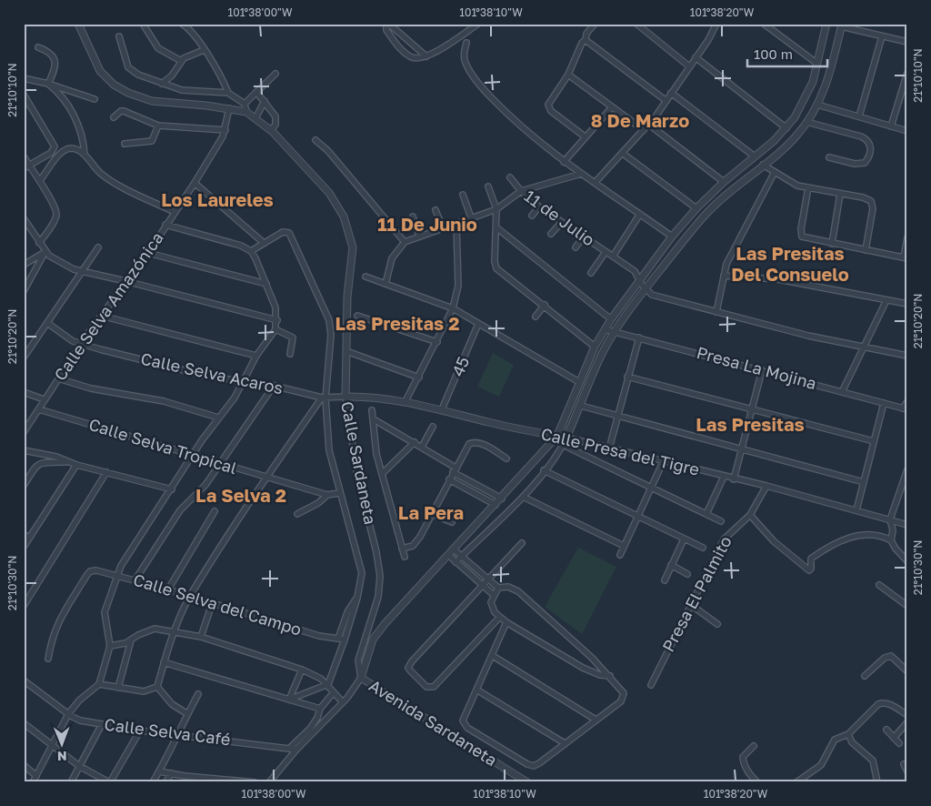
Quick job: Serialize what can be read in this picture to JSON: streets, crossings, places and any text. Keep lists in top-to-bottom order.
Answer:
{
  "streets": {
    "street": [
      "11 de Julio",
      "Calle Selva Amazónica",
      "45",
      "Presa La Mojina",
      "Calle Selva Acaros",
      "Calle Selva Tropical",
      "Calle Presa del Tigre",
      "Calle Sardaneta",
      "Presa El Palmito",
      "Calle Selva del Campo",
      "Avenida Sardaneta",
      "Calle Selva Café"
    ]
  },
  "crossings": [
    ["Calle Selva Amazónica", "Calle Selva Acaros"],
    ["Calle Selva Amazónica", "Calle Selva Tropical"],
    ["Calle Selva Amazónica", "Calle Sardaneta"],
    ["45", "Calle Presa del Tigre"],
    ["Calle Selva Acaros", "Calle Presa del Tigre"],
    ["Calle Presa del Tigre", "Calle Sardaneta"],
    ["Calle Presa del Tigre", "Presa El Palmito"],
    ["Calle Sardaneta", "Avenida Sardaneta"]
  ],
  "districts": [
    "8 De Marzo",
    "Los Laureles",
    "11 De Junio",
    "Las Presitas Del Consuelo",
    "Las Presitas 2",
    "Las Presitas",
    "La Selva 2",
    "La Pera"
  ],
  "scale_bar": "100 m",
  "north": "bottom",
  "coordinates": [
    "101°38'00\"W",
    "101°38'10\"W",
    "101°38'20\"W",
    "21°10'10\"N",
    "21°10'20\"N",
    "21°10'30\"N"
  ]
}
